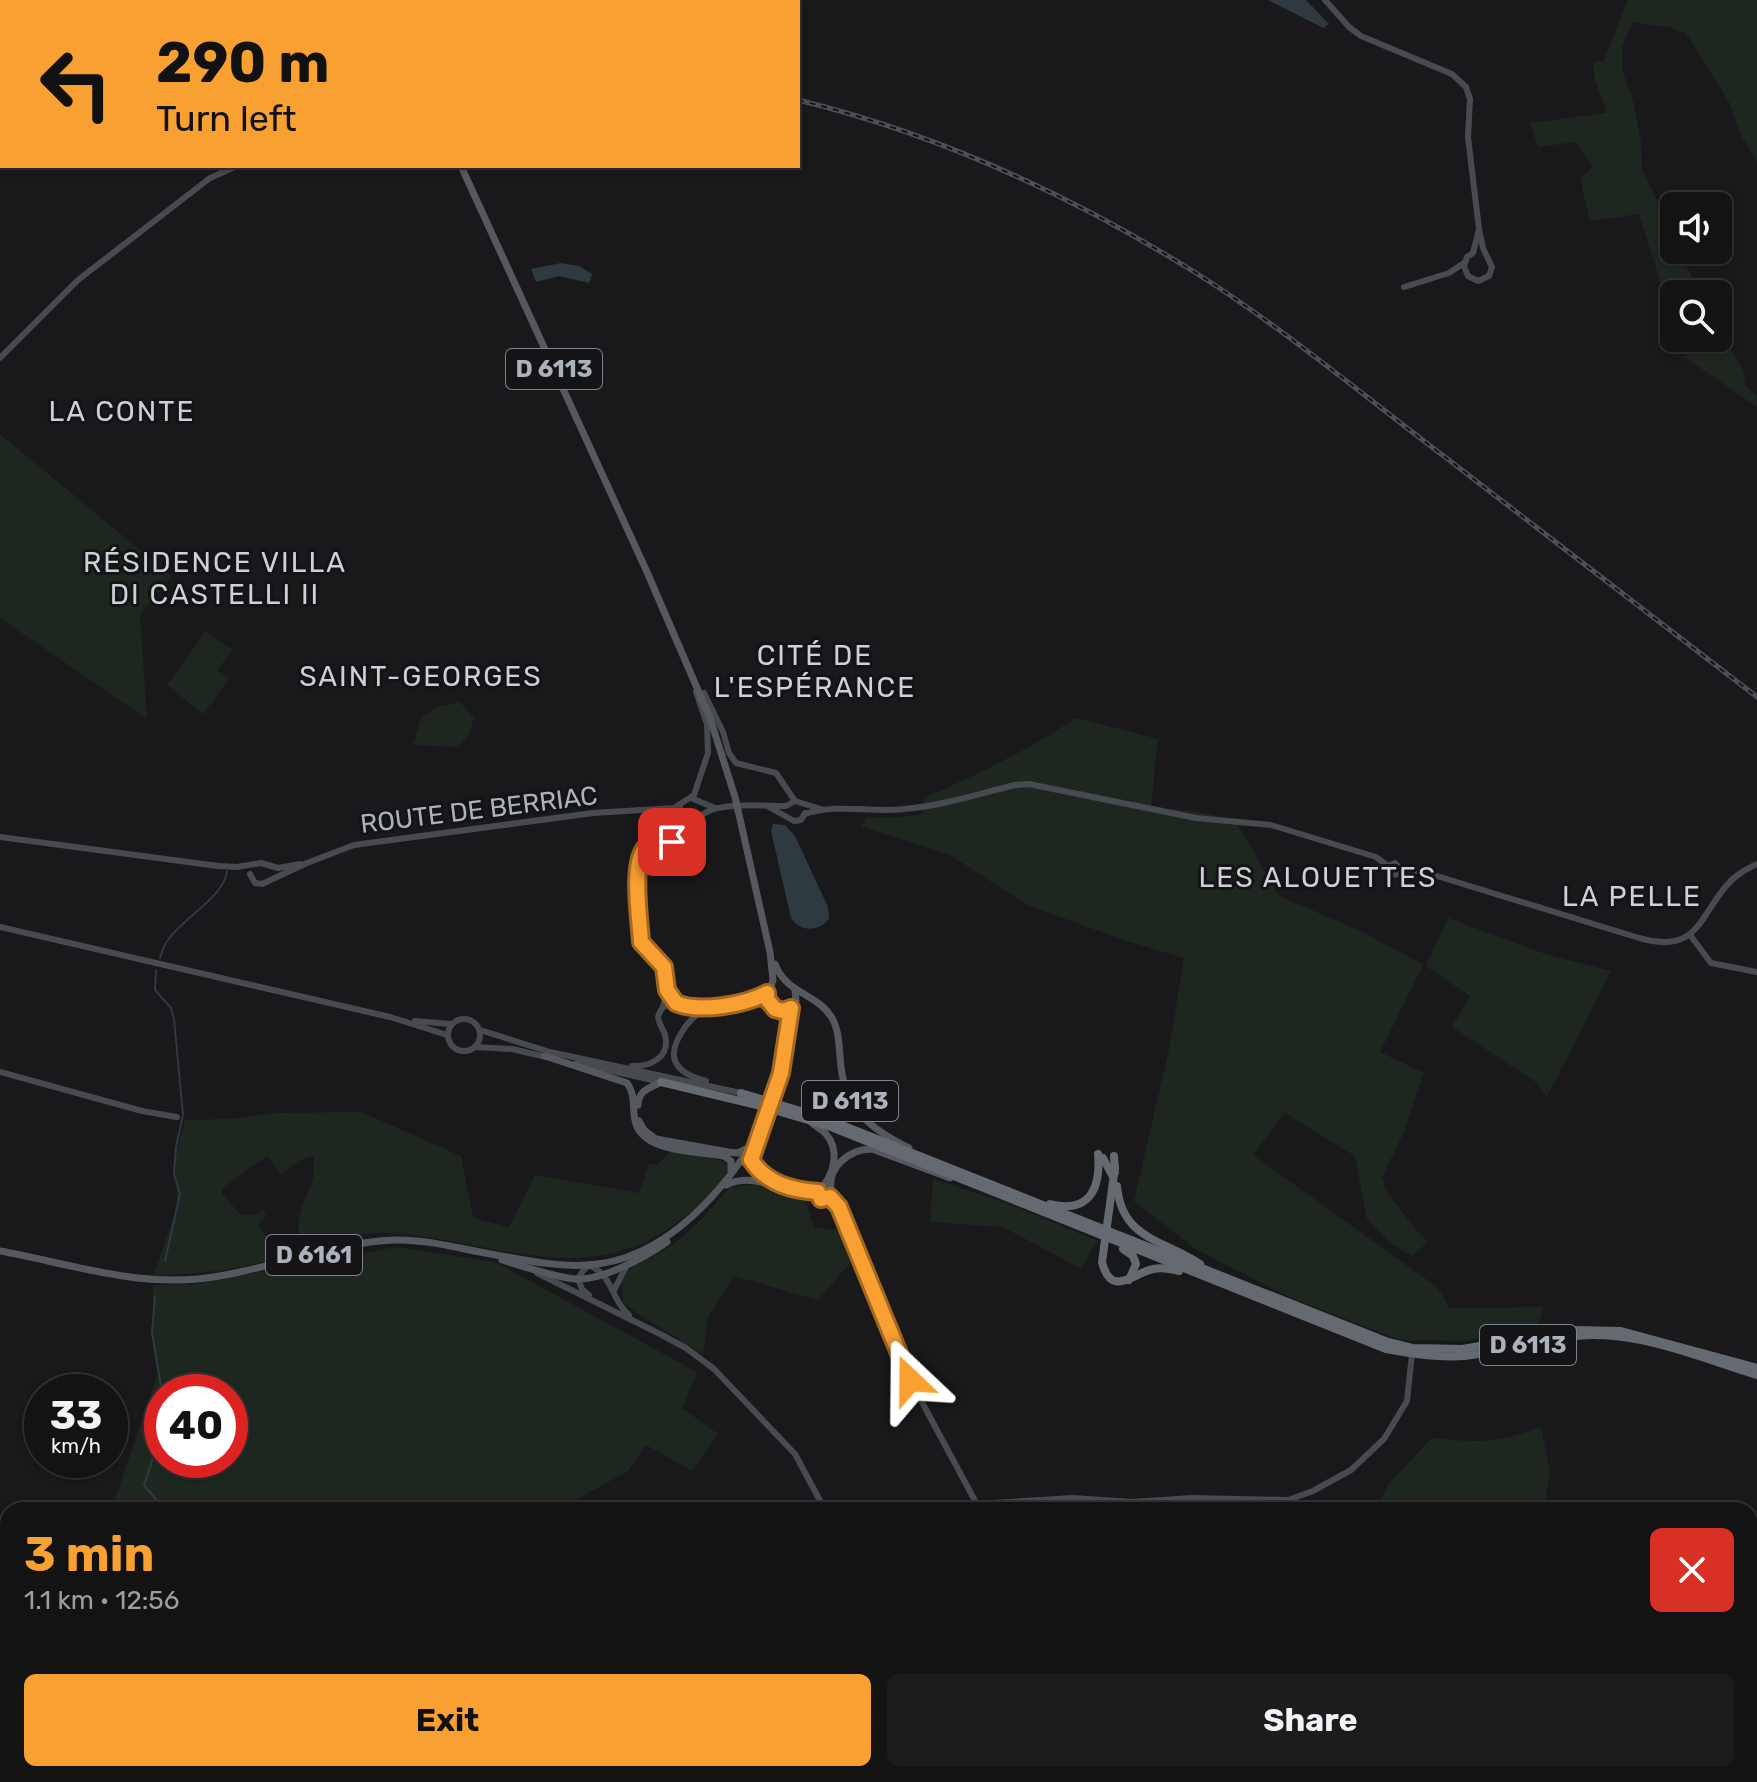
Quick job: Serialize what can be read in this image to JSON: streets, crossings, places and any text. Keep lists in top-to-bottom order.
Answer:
{
  "streets": {
    "highway": ["D 6113"],
    "main road": ["ROUTE DE BERRIAC", "D 6161"]
  },
  "crossings": [
    ["D 6113", "D 6161"]
  ],
  "districts": [
    "LA CONTE",
    "RÉSIDENCE VILLA DI CASTELLI II",
    "CITÉ DE L'ESPÉRANCE",
    "SAINT-GEORGES",
    "LES ALOUETTES",
    "LA PELLE"
  ],
  "page": {
    "turn": ["290 m", "Turn left"],
    "speed": "33 km/h",
    "limit": "40",
    "heading": ["3 min", "1.1 km · 12:56"],
    "buttons": ["Exit", "Share"]
  }
}
